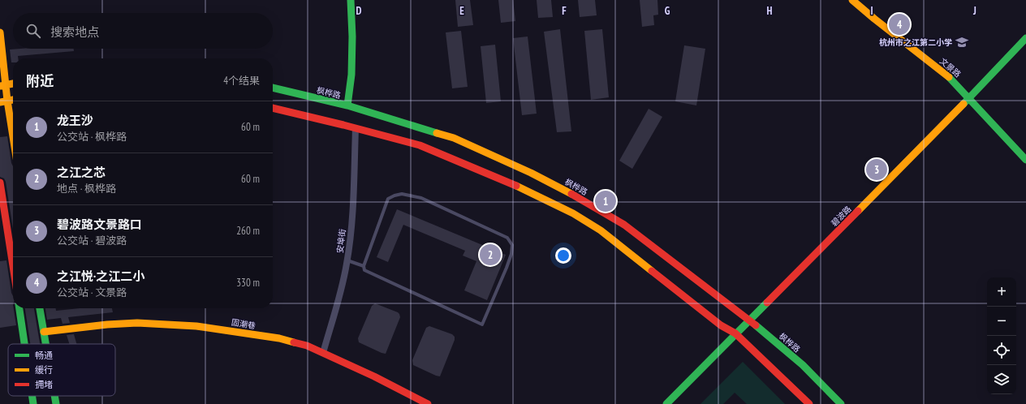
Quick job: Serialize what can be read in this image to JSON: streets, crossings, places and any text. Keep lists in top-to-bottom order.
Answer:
{
  "streets": {
    "main road": [
      "文景路",
      "枫桦路",
      "碧波路",
      "固潮巷"
    ],
    "street": ["安埠街"]
  },
  "crossings": [
    ["文景路", "碧波路"],
    ["枫桦路", "碧波路"],
    ["安埠街", "固潮巷"]
  ],
  "places": {
    "school or university": ["杭州市之江第二小学"]
  },
  "legend": ["畅通", "缓行", "拥堵"],
  "page": {
    "pins": [
      "4",
      "3",
      "1",
      "2"
    ],
    "search": "搜索地点",
    "heading": ["附近", "4个结果"],
    "list": [
      {
        "mark": "1",
        "name": "龙王沙",
        "note": "公交站 · 枫桦路",
        "value": "60 m"
      },
      {
        "mark": "2",
        "name": "之江之芯",
        "note": "地点 · 枫桦路",
        "value": "60 m"
      },
      {
        "mark": "3",
        "name": "碧波路文景路口",
        "note": "公交站 · 碧波路",
        "value": "260 m"
      },
      {
        "mark": "4",
        "name": "之江悦·之江二小",
        "note": "公交站 · 文景路",
        "value": "330 m"
      }
    ],
    "map_buttons": ["+", "−"]
  },
  "grid": {
    "columns": [
      "D",
      "E",
      "F",
      "G",
      "H",
      "I",
      "J"
    ]
  }
}
